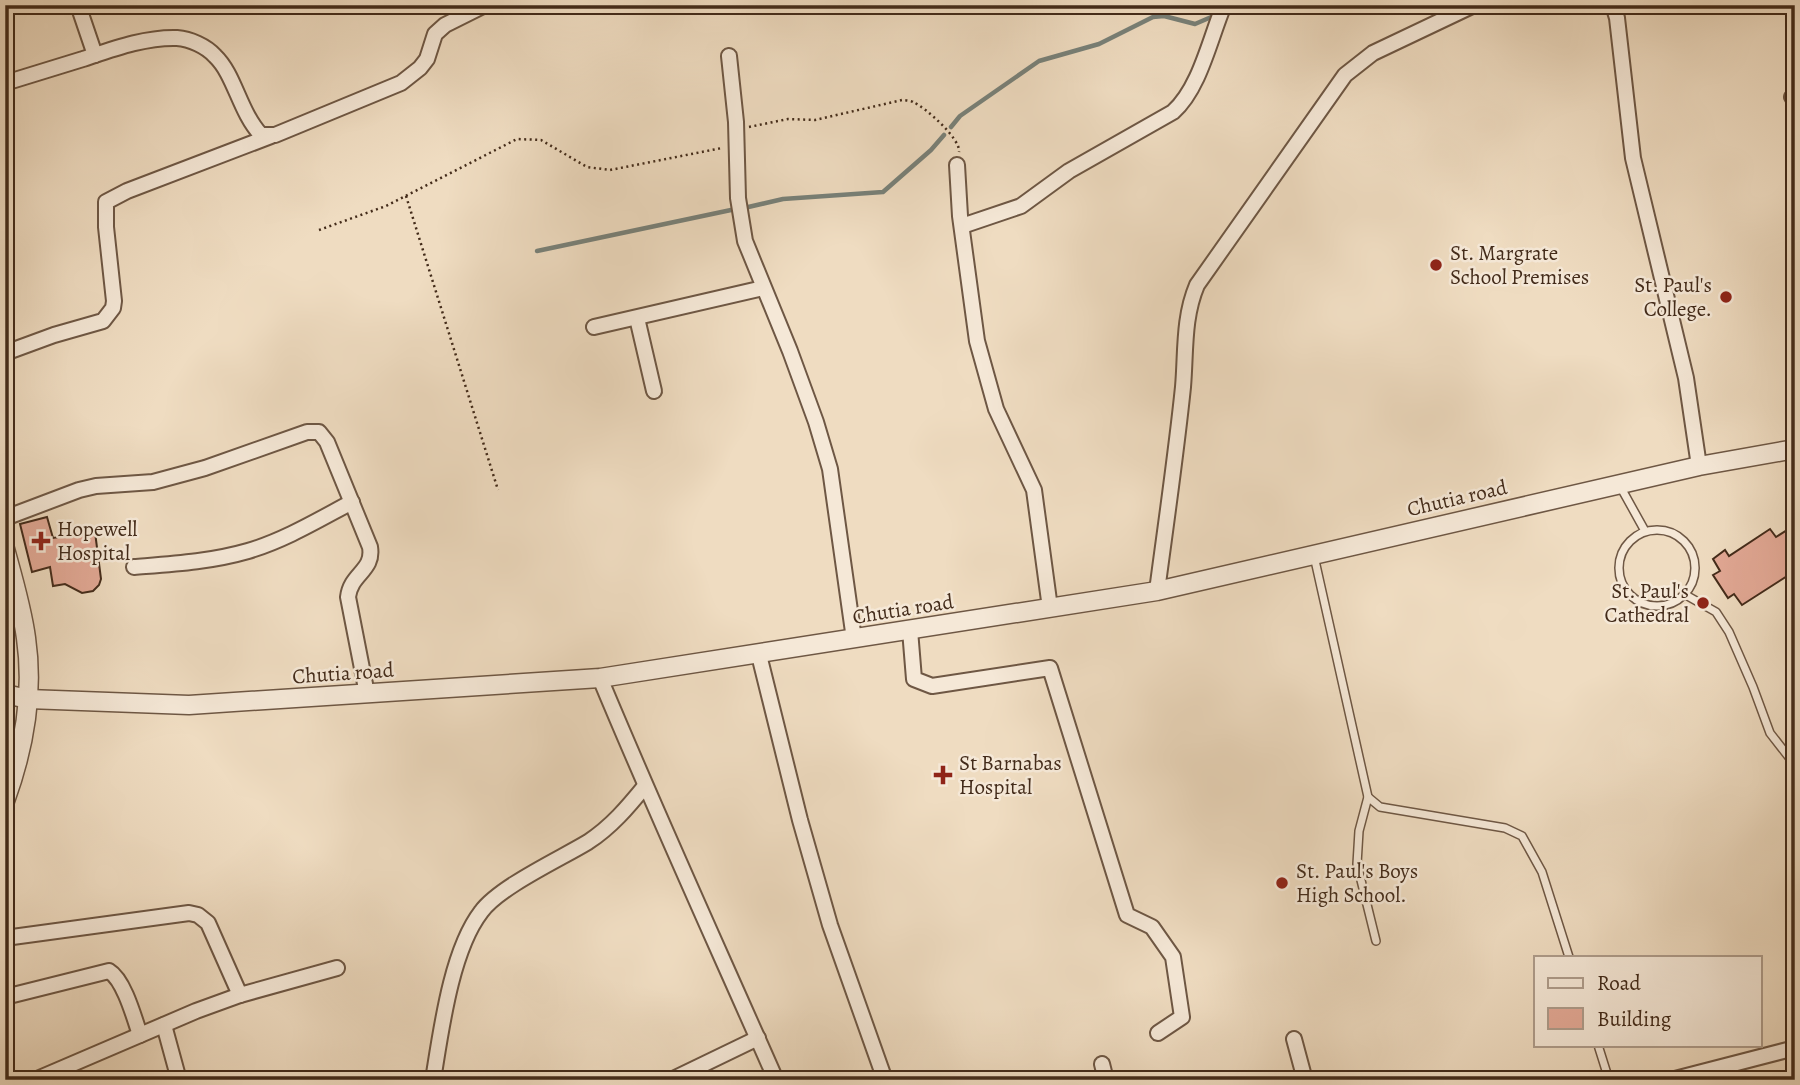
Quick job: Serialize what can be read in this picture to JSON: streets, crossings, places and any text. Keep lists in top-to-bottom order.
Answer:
{
  "streets": {
    "street": ["Chutia road"]
  },
  "places": {
    "other": [
      "St. Margrate School Premises",
      "St. Paul's College.",
      "St. Paul's Cathedral",
      "St. Paul's Boys High School."
    ],
    "health": ["Hopewell Hospital", "St Barnabas Hospital"]
  },
  "legend": ["Road", "Building"]
}
